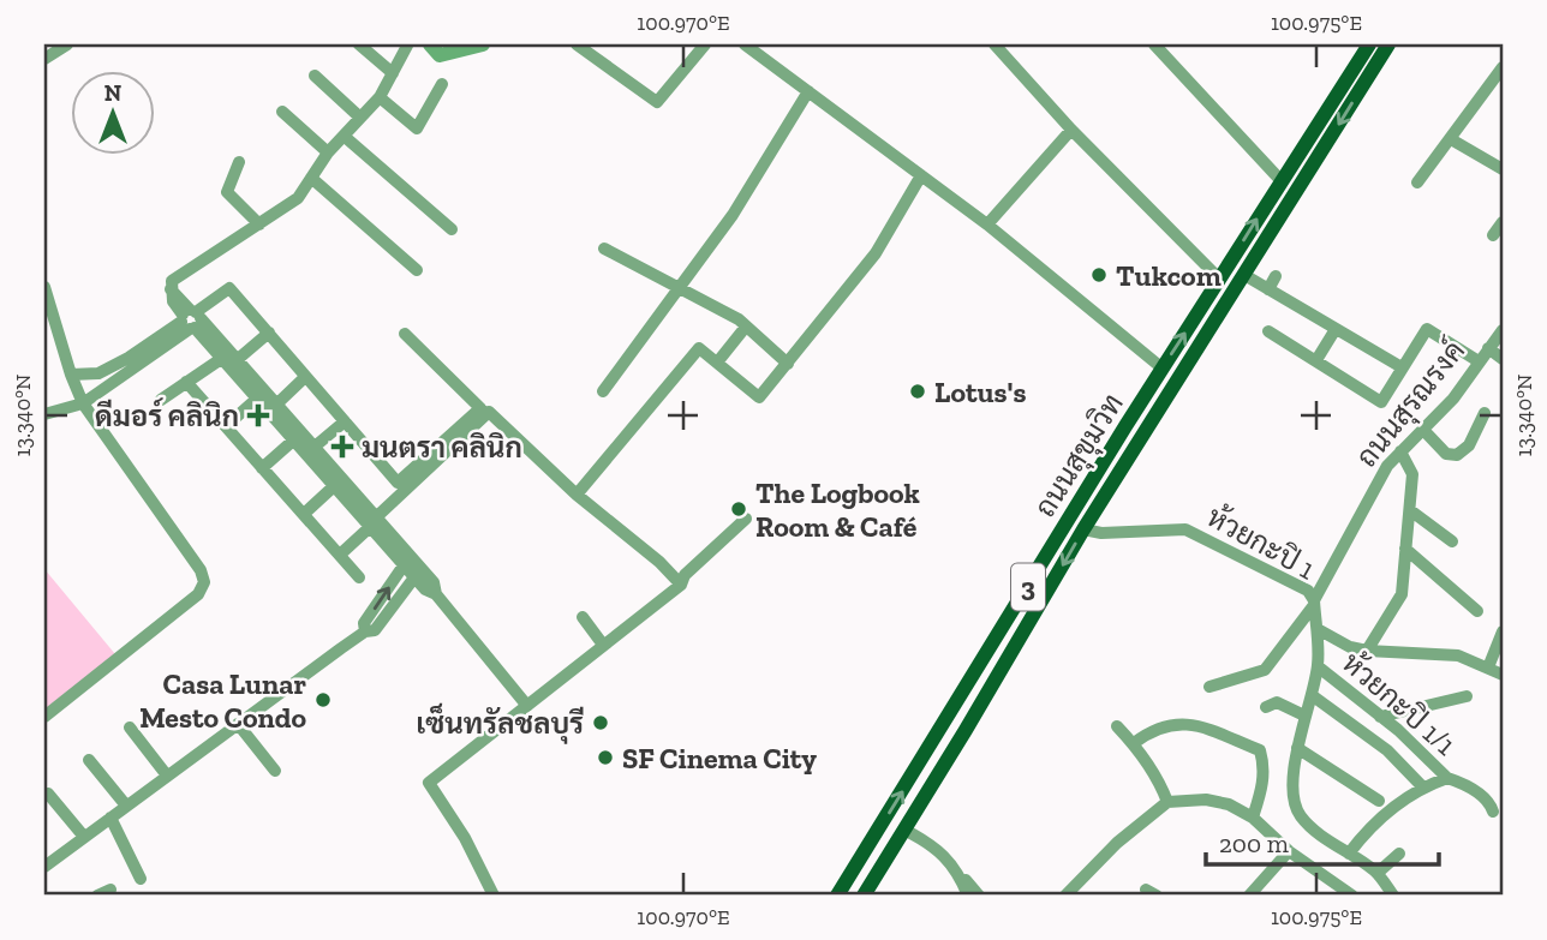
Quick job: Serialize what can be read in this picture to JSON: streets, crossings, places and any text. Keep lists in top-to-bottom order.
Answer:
{
  "streets": {
    "main road": ["ถนนสุขุมวิท", "3"],
    "street": ["ถนนสุรณรงค์", "ห้วยกะปิ 1", "ห้วยกะปิ 1/1"]
  },
  "crossings": [
    ["ถนนสุรณรงค์", "ห้วยกะปิ 1"],
    ["ถนนสุขุมวิท", "ห้วยกะปิ 1"]
  ],
  "places": {
    "other": [
      "Tukcom",
      "Lotus's",
      "The Logbook Room & Café",
      "Casa Lunar Mesto Condo",
      "เซ็นทรัลชลบุรี",
      "SF Cinema City"
    ],
    "health": ["ดีมอร์ คลินิก", "มนตรา คลินิก"]
  },
  "scale_bar": "200 m",
  "north": "top",
  "coordinates": ["100.970°E", "100.975°E", "13.340°N"]
}
